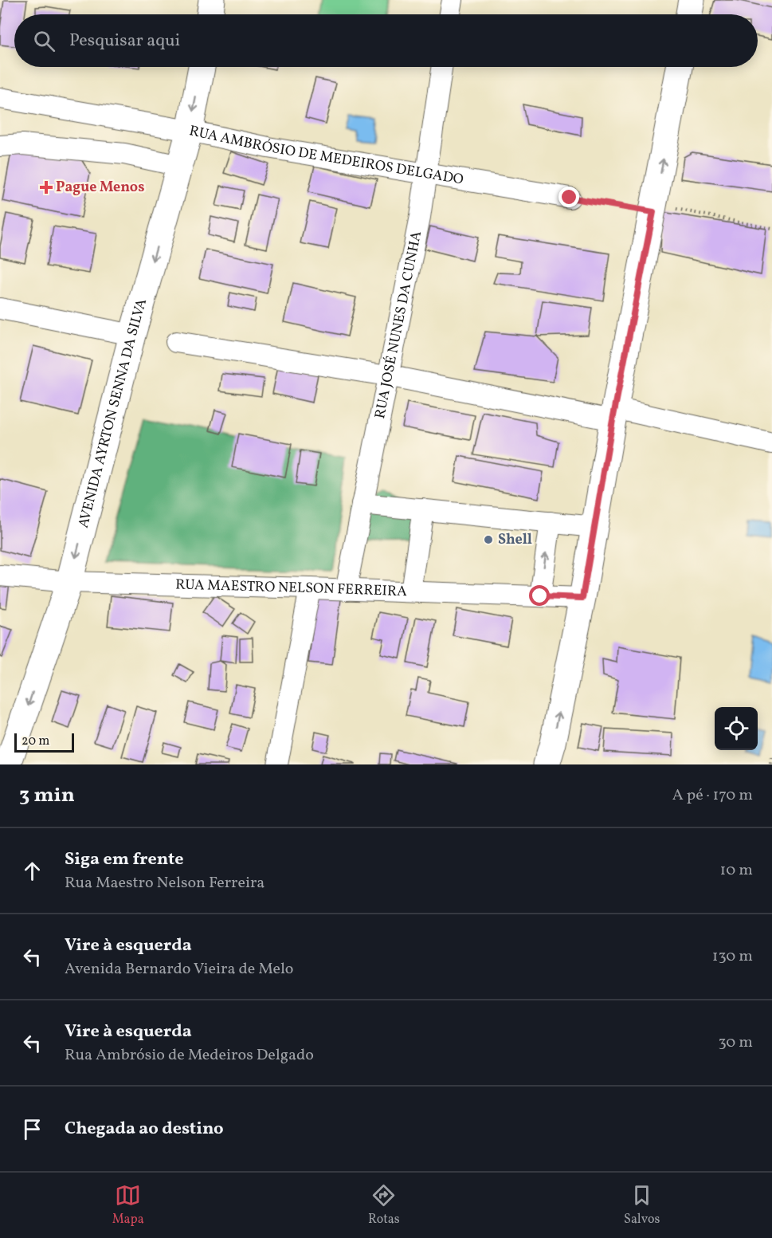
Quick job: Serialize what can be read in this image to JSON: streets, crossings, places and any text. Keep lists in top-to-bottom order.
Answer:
{
  "streets": {
    "main road": ["AVENIDA AYRTON SENNA DA SILVA"],
    "street": ["RUA AMBRÓSIO DE MEDEIROS DELGADO", "RUA JOSÉ NUNES DA CUNHA", "RUA MAESTRO NELSON FERREIRA"]
  },
  "crossings": [
    ["RUA AMBRÓSIO DE MEDEIROS DELGADO", "RUA JOSÉ NUNES DA CUNHA"],
    ["RUA AMBRÓSIO DE MEDEIROS DELGADO", "AVENIDA AYRTON SENNA DA SILVA"],
    ["RUA JOSÉ NUNES DA CUNHA", "RUA MAESTRO NELSON FERREIRA"],
    ["AVENIDA AYRTON SENNA DA SILVA", "RUA MAESTRO NELSON FERREIRA"]
  ],
  "one_way": ["AVENIDA AYRTON SENNA DA SILVA"],
  "places": {
    "health": ["Pague Menos"],
    "other": ["Shell"]
  },
  "scale_bar": "20 m",
  "page": {
    "search": "Pesquisar aqui",
    "scale": "20 m",
    "heading": ["3 min", "A pé · 170 m"],
    "list": [
      ["Siga em frente", "Rua Maestro Nelson Ferreira", "10 m"],
      ["Vire à esquerda", "Avenida Bernardo Vieira de Melo", "130 m"],
      ["Vire à esquerda", "Rua Ambrósio de Medeiros Delgado", "30 m"],
      "Chegada ao destino"
    ],
    "nav": ["Mapa", "Rotas", "Salvos"]
  }
}
